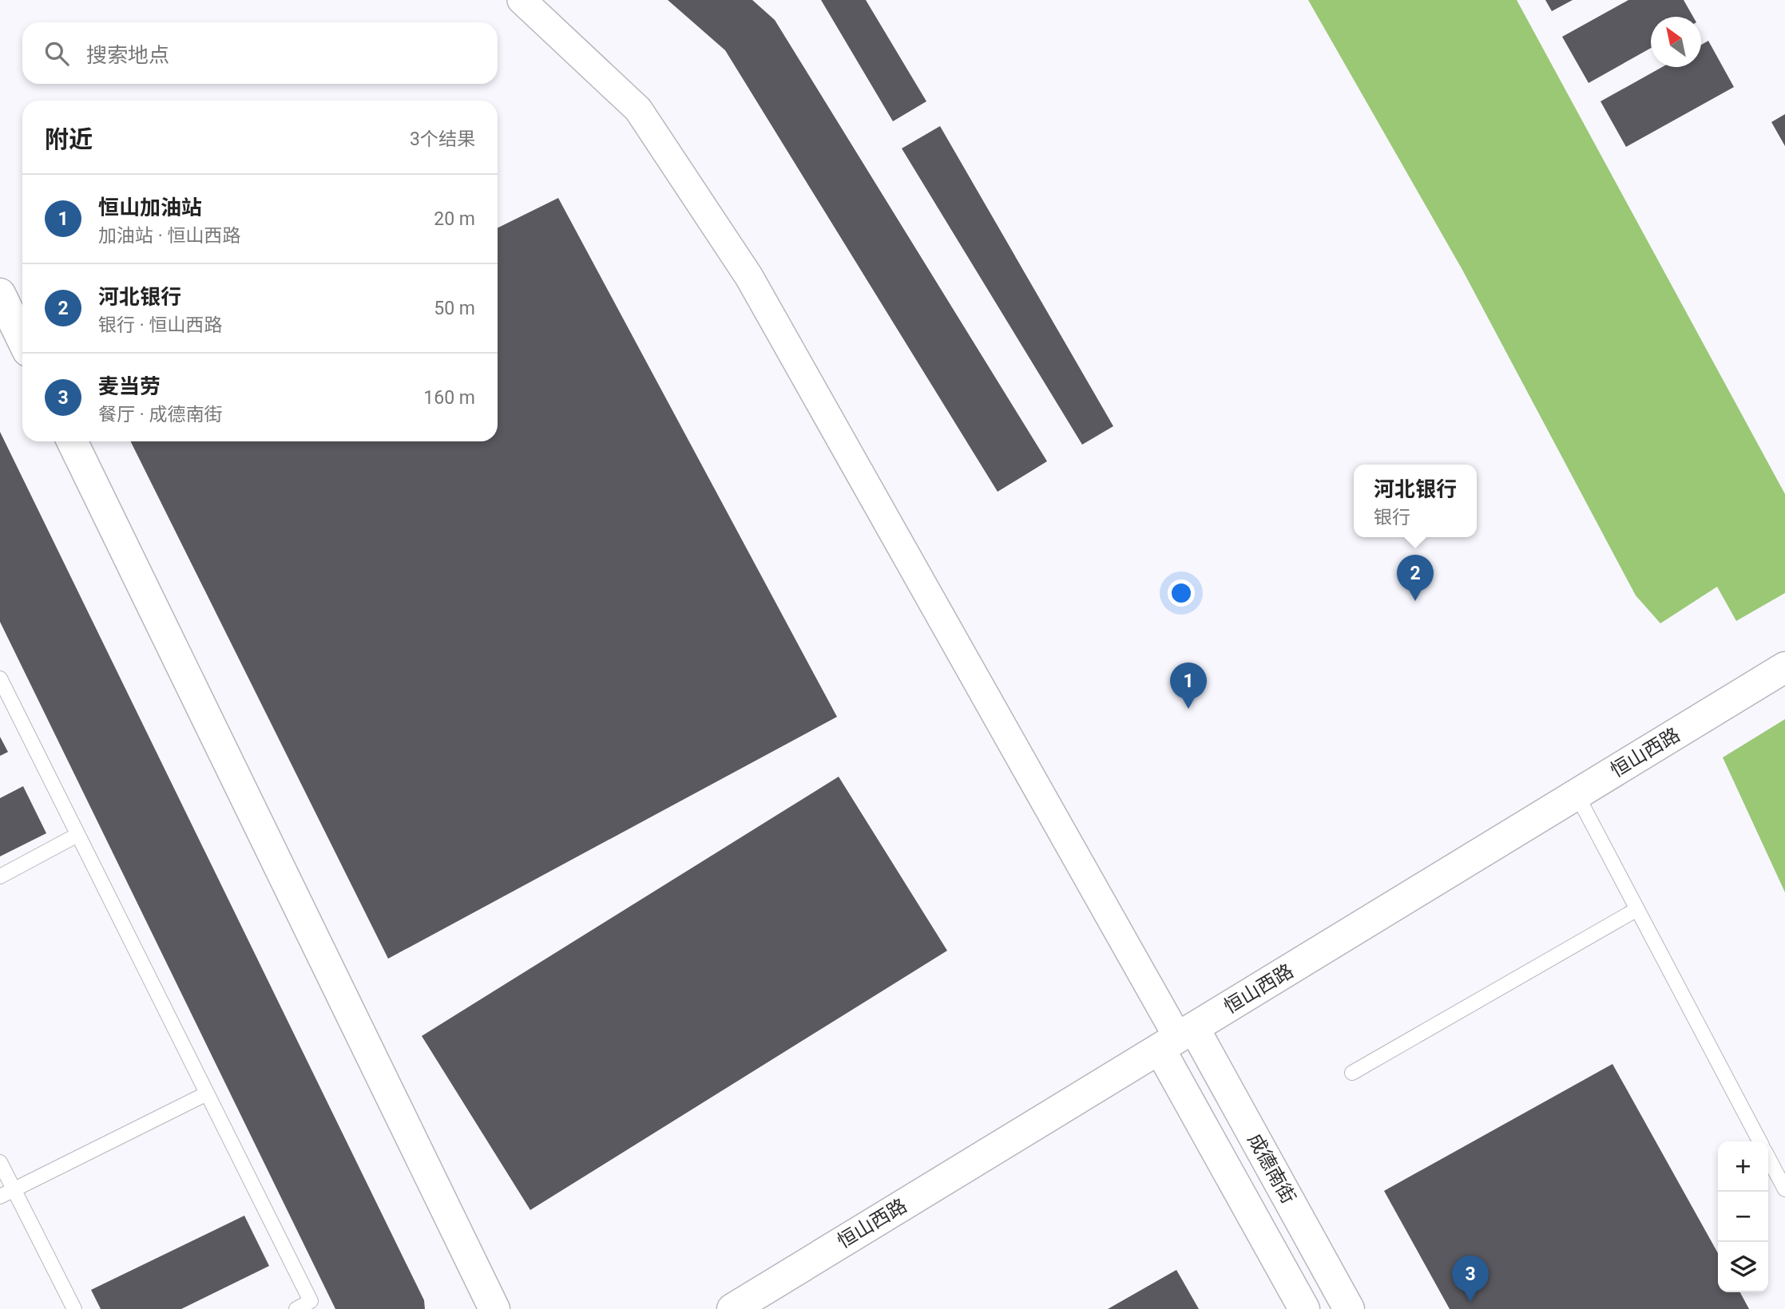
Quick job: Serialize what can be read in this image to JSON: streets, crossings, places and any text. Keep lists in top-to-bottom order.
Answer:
{
  "streets": {
    "main road": ["恒山西路", "成德南街"]
  },
  "crossings": [
    ["恒山西路", "成德南街"]
  ],
  "north": "top left",
  "page": {
    "search": "搜索地点",
    "heading": ["附近", "3个结果"],
    "list": [
      {
        "mark": "1",
        "name": "恒山加油站",
        "note": "加油站 · 恒山西路",
        "value": "20 m"
      },
      {
        "mark": "2",
        "name": "河北银行",
        "note": "银行 · 恒山西路",
        "value": "50 m"
      },
      {
        "mark": "3",
        "name": "麦当劳",
        "note": "餐厅 · 成德南街",
        "value": "160 m"
      }
    ],
    "popup": ["河北银行", "银行"],
    "pins": ["2", "1", "3"],
    "map_buttons": ["+", "−"]
  }
}
